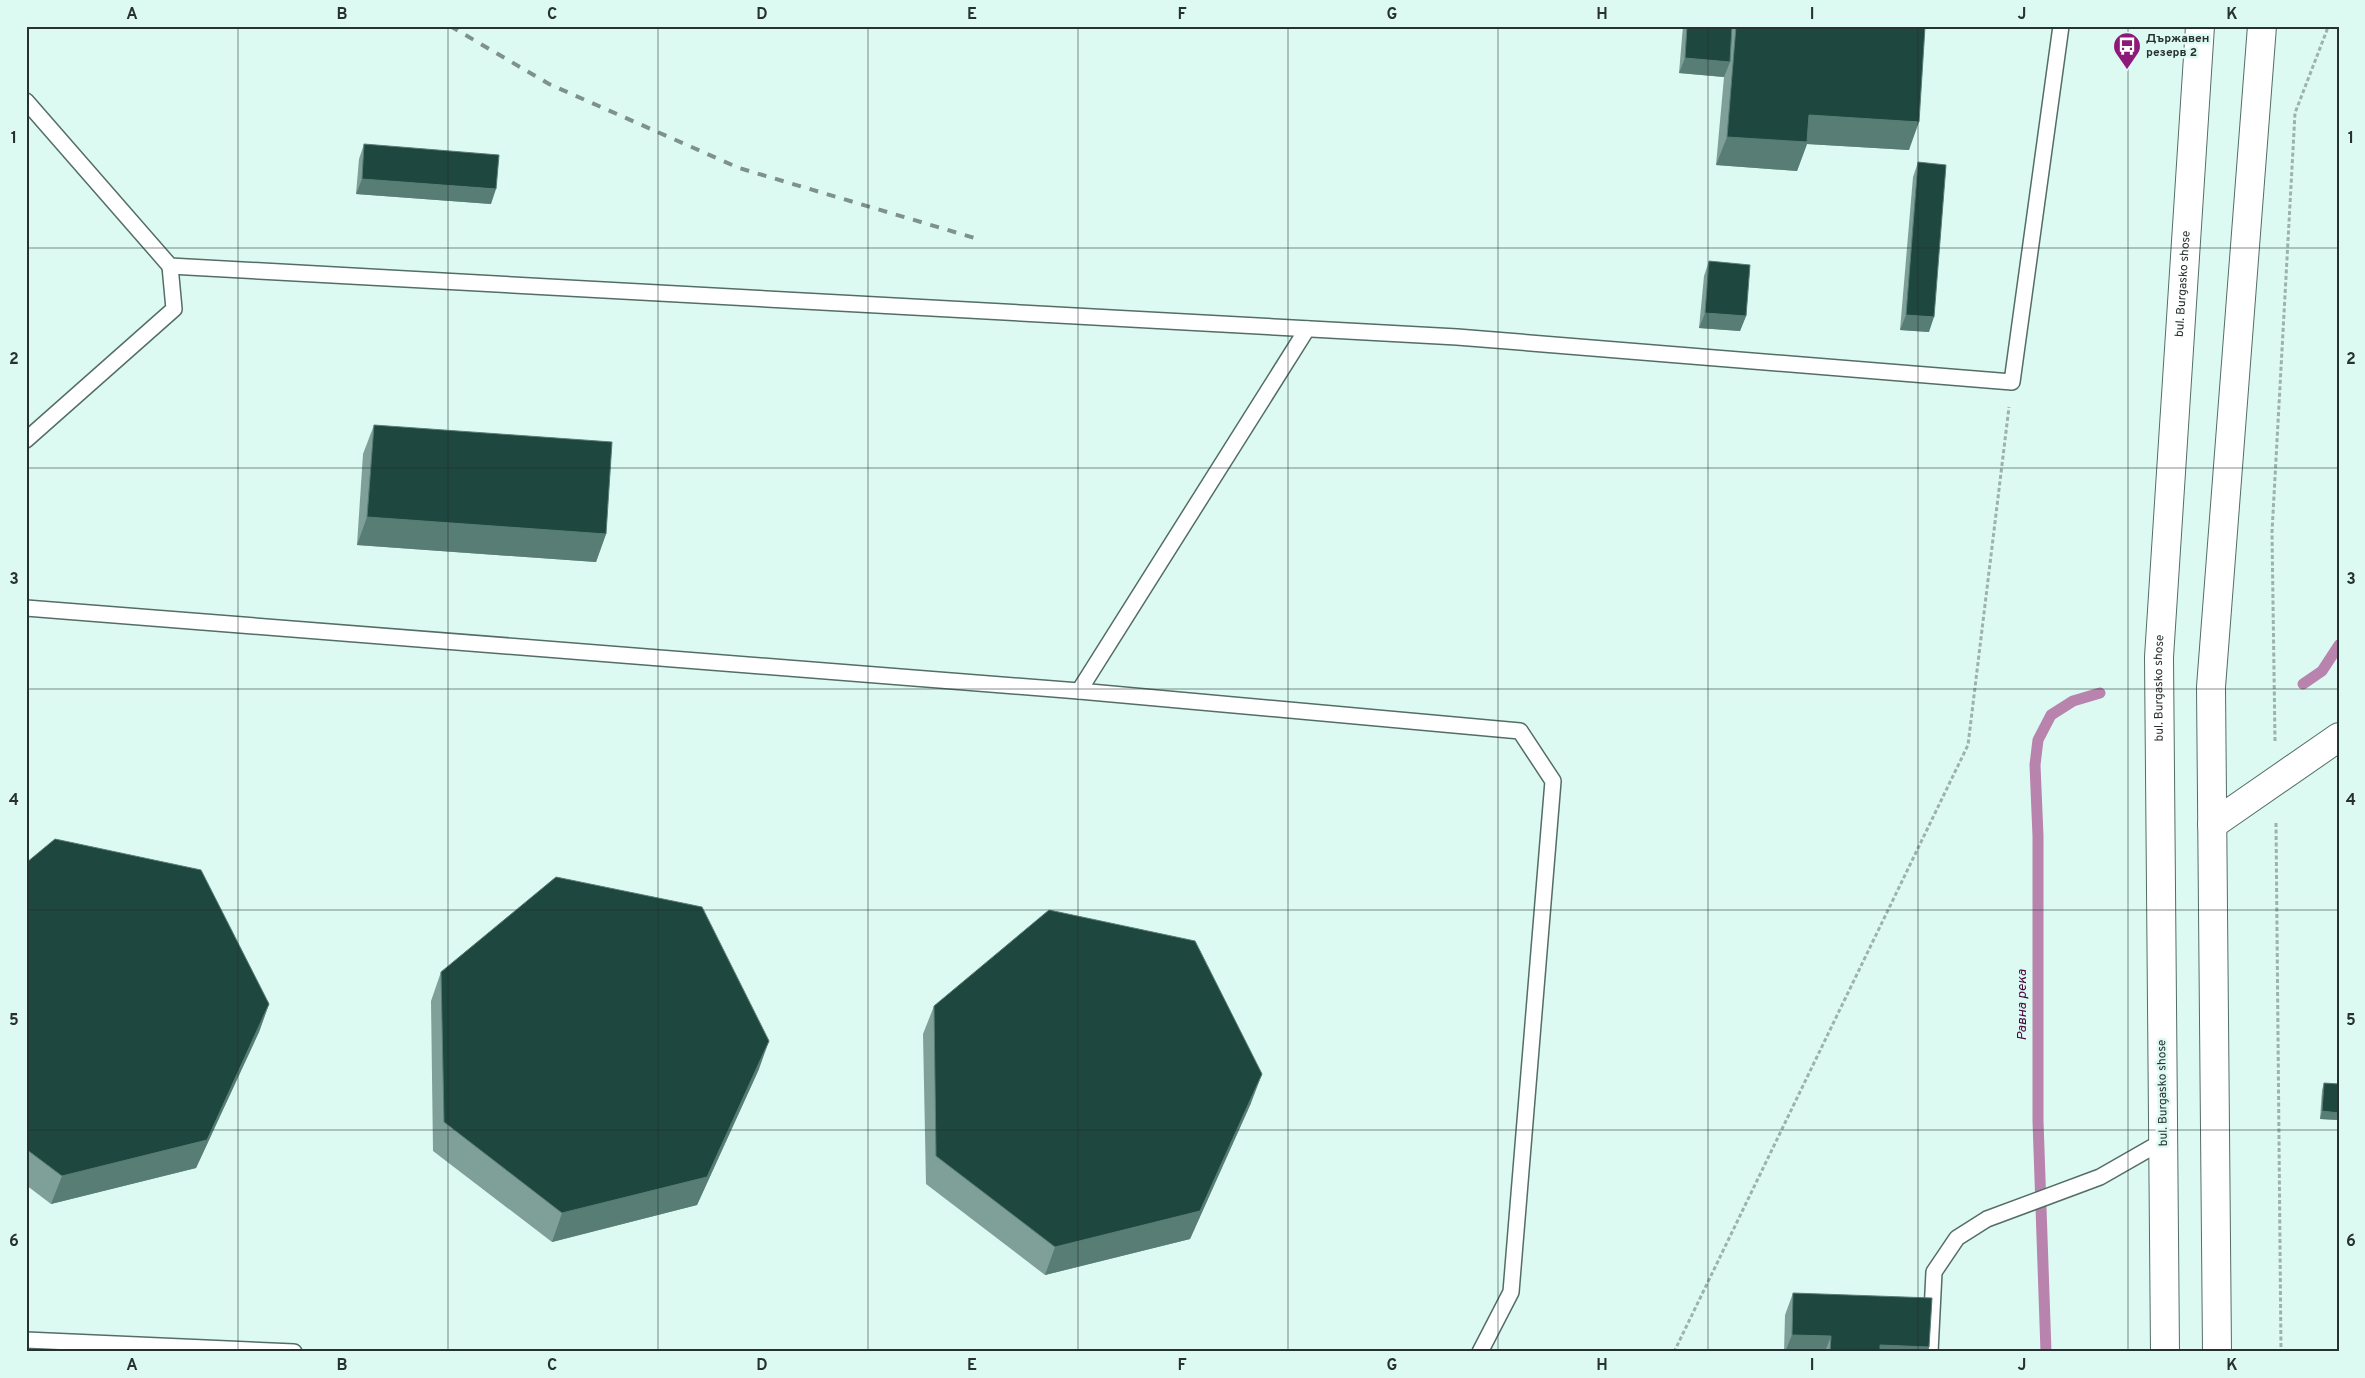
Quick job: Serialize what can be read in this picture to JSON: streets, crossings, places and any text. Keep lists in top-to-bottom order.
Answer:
{
  "streets": {
    "main road": ["bul. Burgasko shose"]
  },
  "water": ["Равна река"],
  "places": {
    "bus stop": ["Държавен резерв 2"]
  },
  "grid": {
    "columns": [
      "A",
      "B",
      "C",
      "D",
      "E",
      "F",
      "G",
      "H",
      "I",
      "J",
      "K"
    ],
    "rows": [
      "1",
      "2",
      "3",
      "4",
      "5",
      "6"
    ]
  }
}
